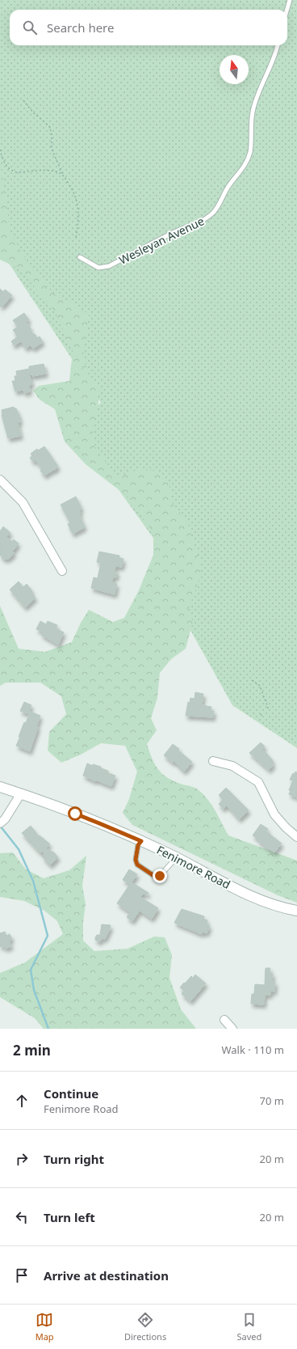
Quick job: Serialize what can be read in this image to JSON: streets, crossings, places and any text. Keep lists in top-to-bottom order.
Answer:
{
  "streets": {
    "street": ["Fenimore Road"],
    "lane": ["Wesleyan Avenue"]
  },
  "north": "top",
  "page": {
    "search": "Search here",
    "heading": ["2 min", "Walk · 110 m"],
    "list": [
      ["Continue", "Fenimore Road", "70 m"],
      ["Turn right", "20 m"],
      ["Turn left", "20 m"],
      "Arrive at destination"
    ],
    "nav": ["Map", "Directions", "Saved"]
  }
}
